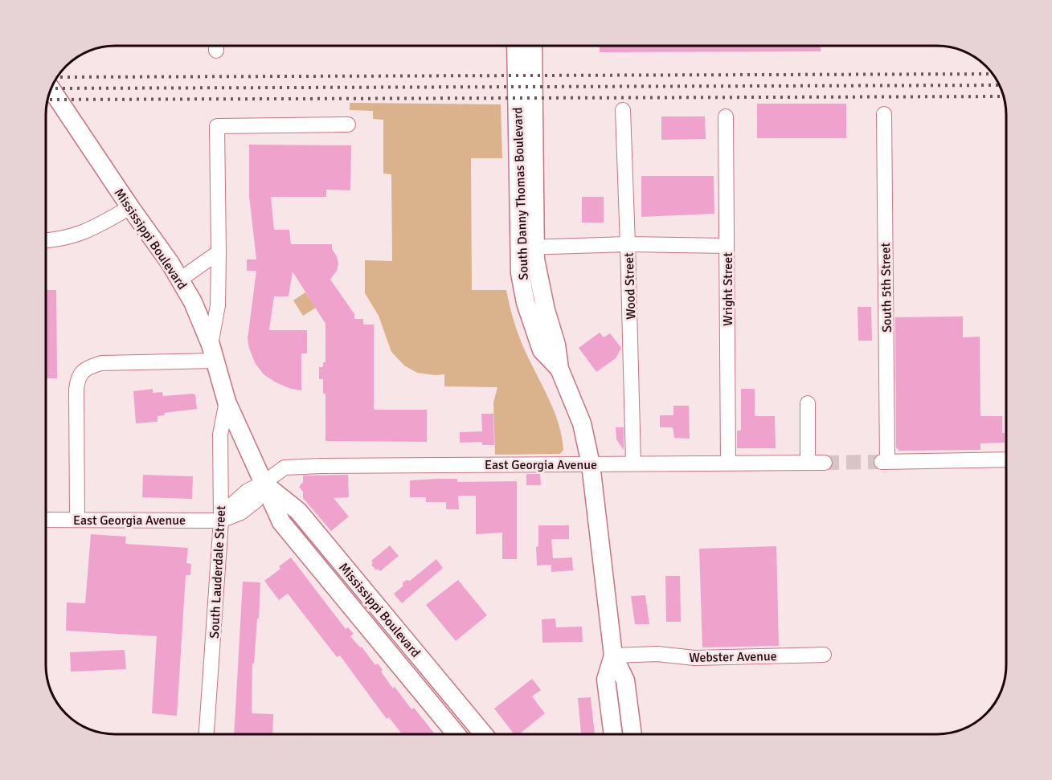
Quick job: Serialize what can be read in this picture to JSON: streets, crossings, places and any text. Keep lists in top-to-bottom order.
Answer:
{
  "streets": {
    "main road": ["South Danny Thomas Boulevard", "Mississippi Boulevard"],
    "street": [
      "Wood Street",
      "South 5th Street",
      "Wright Street",
      "East Georgia Avenue",
      "South Lauderdale Street",
      "Webster Avenue"
    ]
  },
  "crossings": [
    ["South Danny Thomas Boulevard", "East Georgia Avenue"],
    ["South Danny Thomas Boulevard", "Webster Avenue"],
    ["Mississippi Boulevard", "East Georgia Avenue"],
    ["Mississippi Boulevard", "South Lauderdale Street"],
    ["Wood Street", "East Georgia Avenue"],
    ["Wright Street", "East Georgia Avenue"],
    ["East Georgia Avenue", "South Lauderdale Street"]
  ]
}
